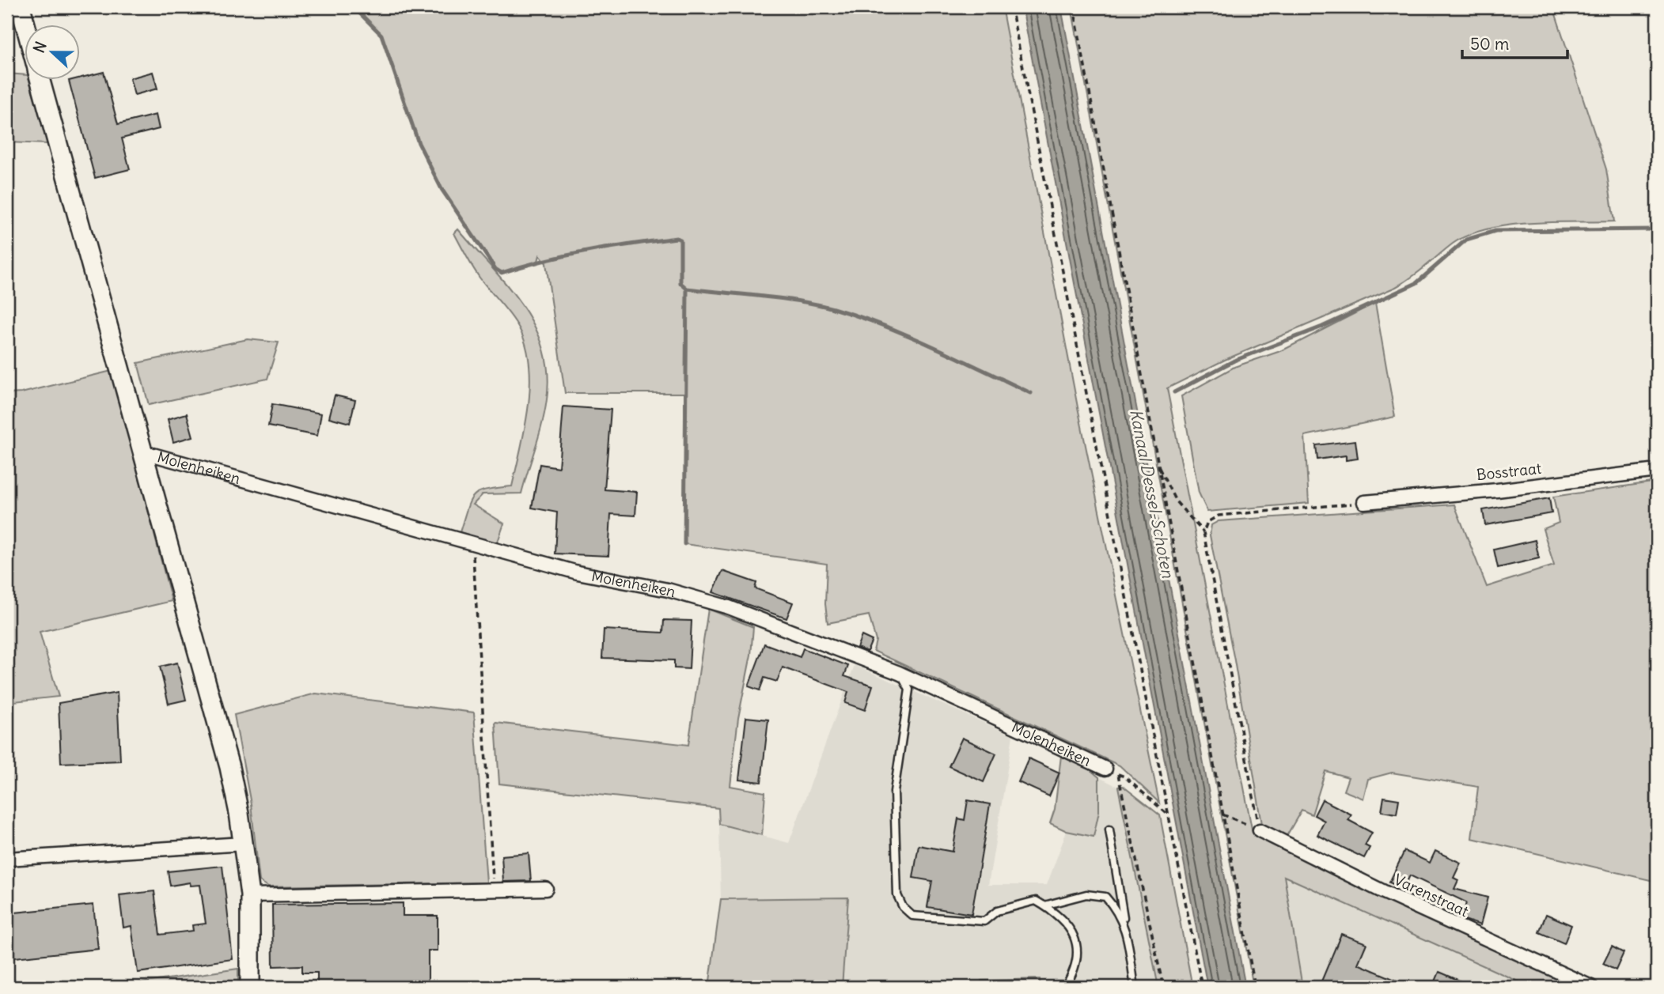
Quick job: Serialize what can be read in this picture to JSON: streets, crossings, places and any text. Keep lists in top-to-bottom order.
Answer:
{
  "streets": {
    "street": ["Molenheiken", "Bosstraat", "Varenstraat"]
  },
  "water": ["Kanaal Dessel-Schoten"],
  "scale_bar": "50 m",
  "north": "left"
}
